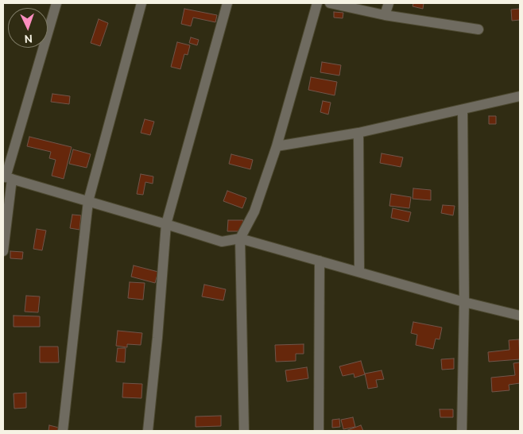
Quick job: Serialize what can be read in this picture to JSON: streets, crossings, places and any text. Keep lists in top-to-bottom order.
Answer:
{
  "north": "bottom"
}
